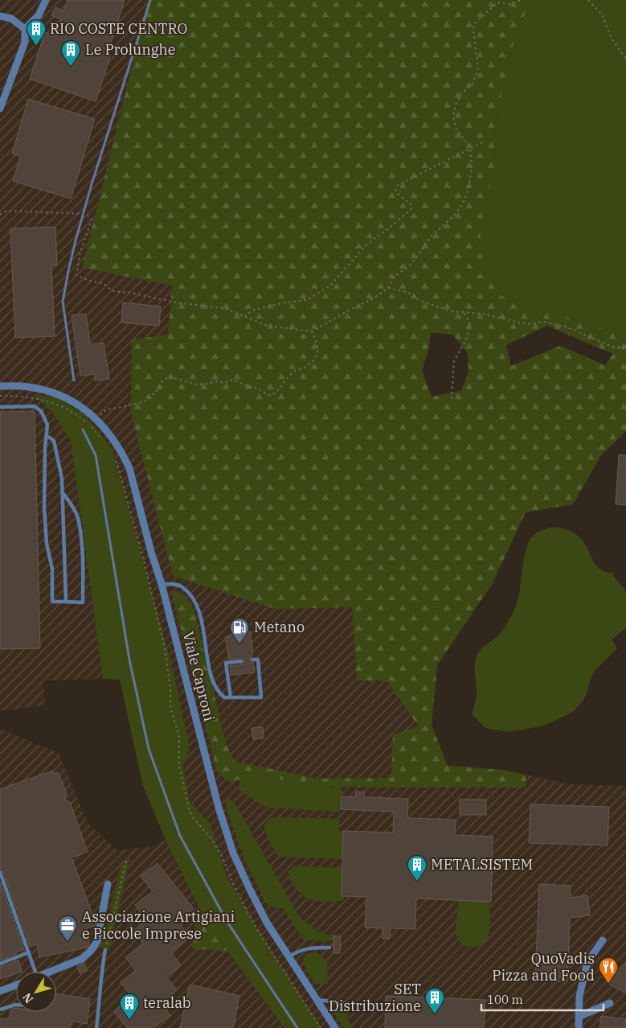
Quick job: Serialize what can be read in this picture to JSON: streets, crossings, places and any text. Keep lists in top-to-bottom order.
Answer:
{
  "streets": {
    "street": ["Viale Caproni"]
  },
  "places": {
    "building": [
      "RIO COSTE CENTRO",
      "Le Prolunghe",
      "METALSISTEM",
      "SET Distribuzione",
      "teralab"
    ],
    "fuel station": ["Metano"],
    "office": ["Associazione Artigiani e Piccole Imprese"],
    "restaurant": ["QuoVadis Pizza and Food"]
  },
  "scale_bar": "100 m",
  "north": "bottom left"
}
